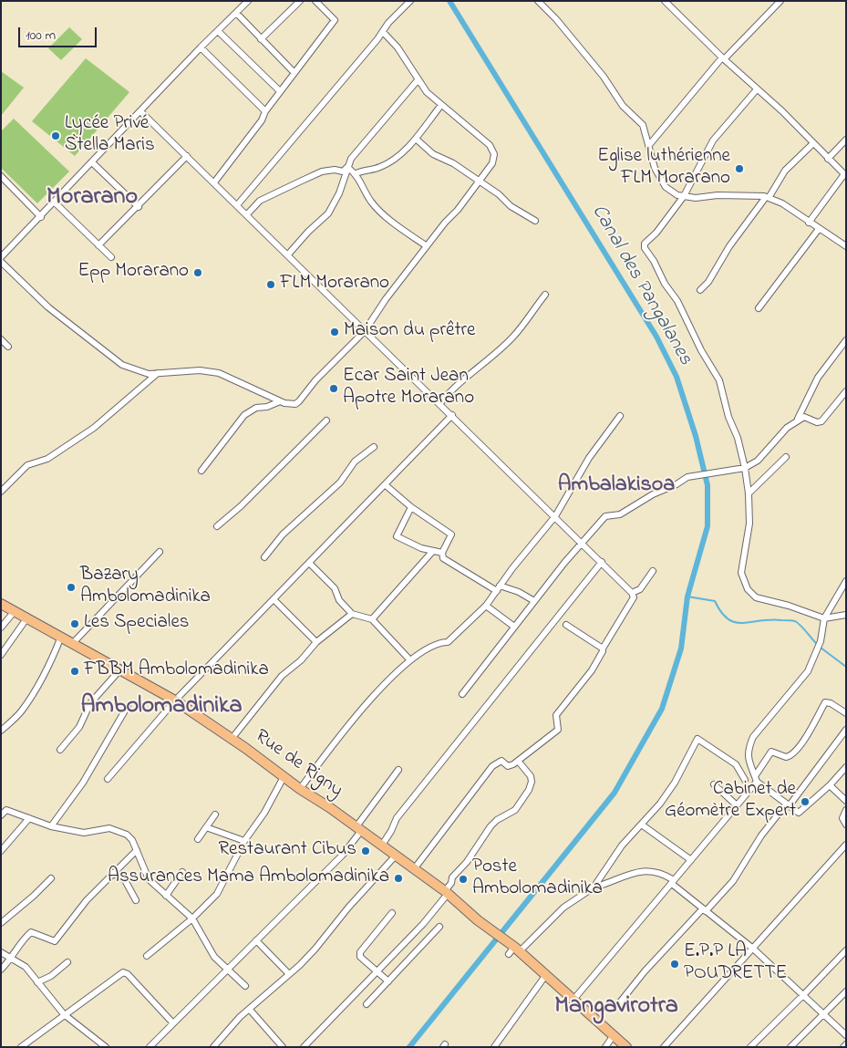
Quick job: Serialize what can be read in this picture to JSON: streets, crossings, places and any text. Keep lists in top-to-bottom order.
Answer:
{
  "streets": {
    "main road": ["Rue de Rigny"]
  },
  "districts": [
    "Morarano",
    "Ambalakisoa",
    "Ambolomadinika",
    "Mangavirotra"
  ],
  "water": ["Canal des Pangalanes"],
  "places": [
    "Lycée Privé Stella Maris",
    "Eglise luthérienne FLM Morarano",
    "Epp Morarano",
    "FLM Morarano",
    "Maison du prêtre",
    "Ecar Saint Jean Apotre Morarano",
    "Bazary Ambolomadinika",
    "Les Speciales",
    "FBBM Ambolomadinika",
    "Cabinet de Géomètre Expert",
    "Restaurant Cibus",
    "Assurances Mama Ambolomadinika",
    "Poste Ambolomadinika",
    "E.P.P LA POUDRETTE"
  ],
  "scale_bar": "100 m"
}
